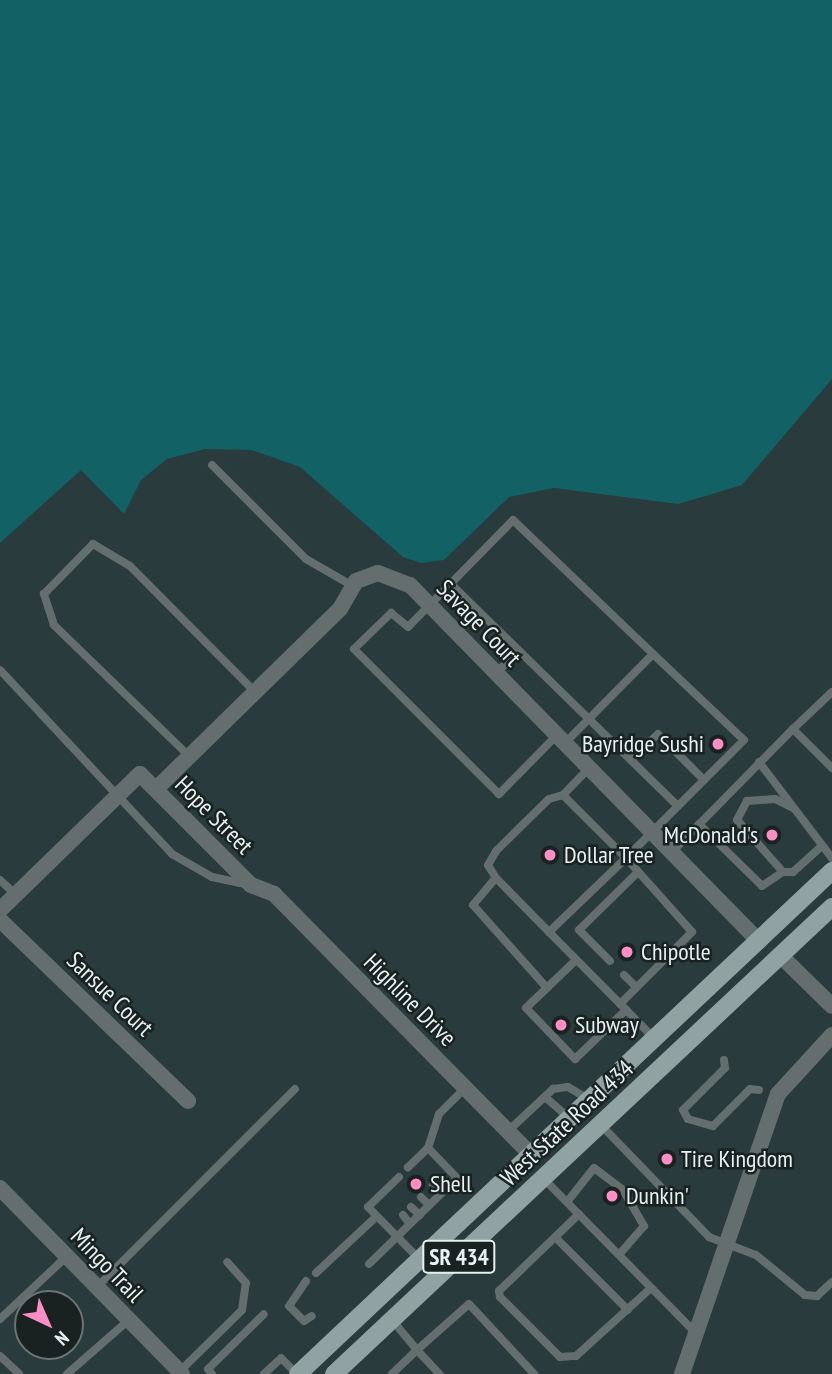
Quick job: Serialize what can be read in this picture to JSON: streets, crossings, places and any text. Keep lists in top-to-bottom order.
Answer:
{
  "streets": {
    "main road": ["West State Road 434", "SR 434"],
    "street": [
      "Savage Court",
      "Hope Street",
      "Sansue Court",
      "Highline Drive",
      "Mingo Trail"
    ]
  },
  "crossings": [
    ["Savage Court", "West State Road 434"],
    ["Hope Street", "Highline Drive"],
    ["Highline Drive", "West State Road 434"],
    ["West State Road 434", "SR 434"]
  ],
  "places": [
    "Bayridge Sushi",
    "McDonald's",
    "Dollar Tree",
    "Chipotle",
    "Subway",
    "Tire Kingdom",
    "Shell",
    "Dunkin'"
  ],
  "north": "bottom right"
}
